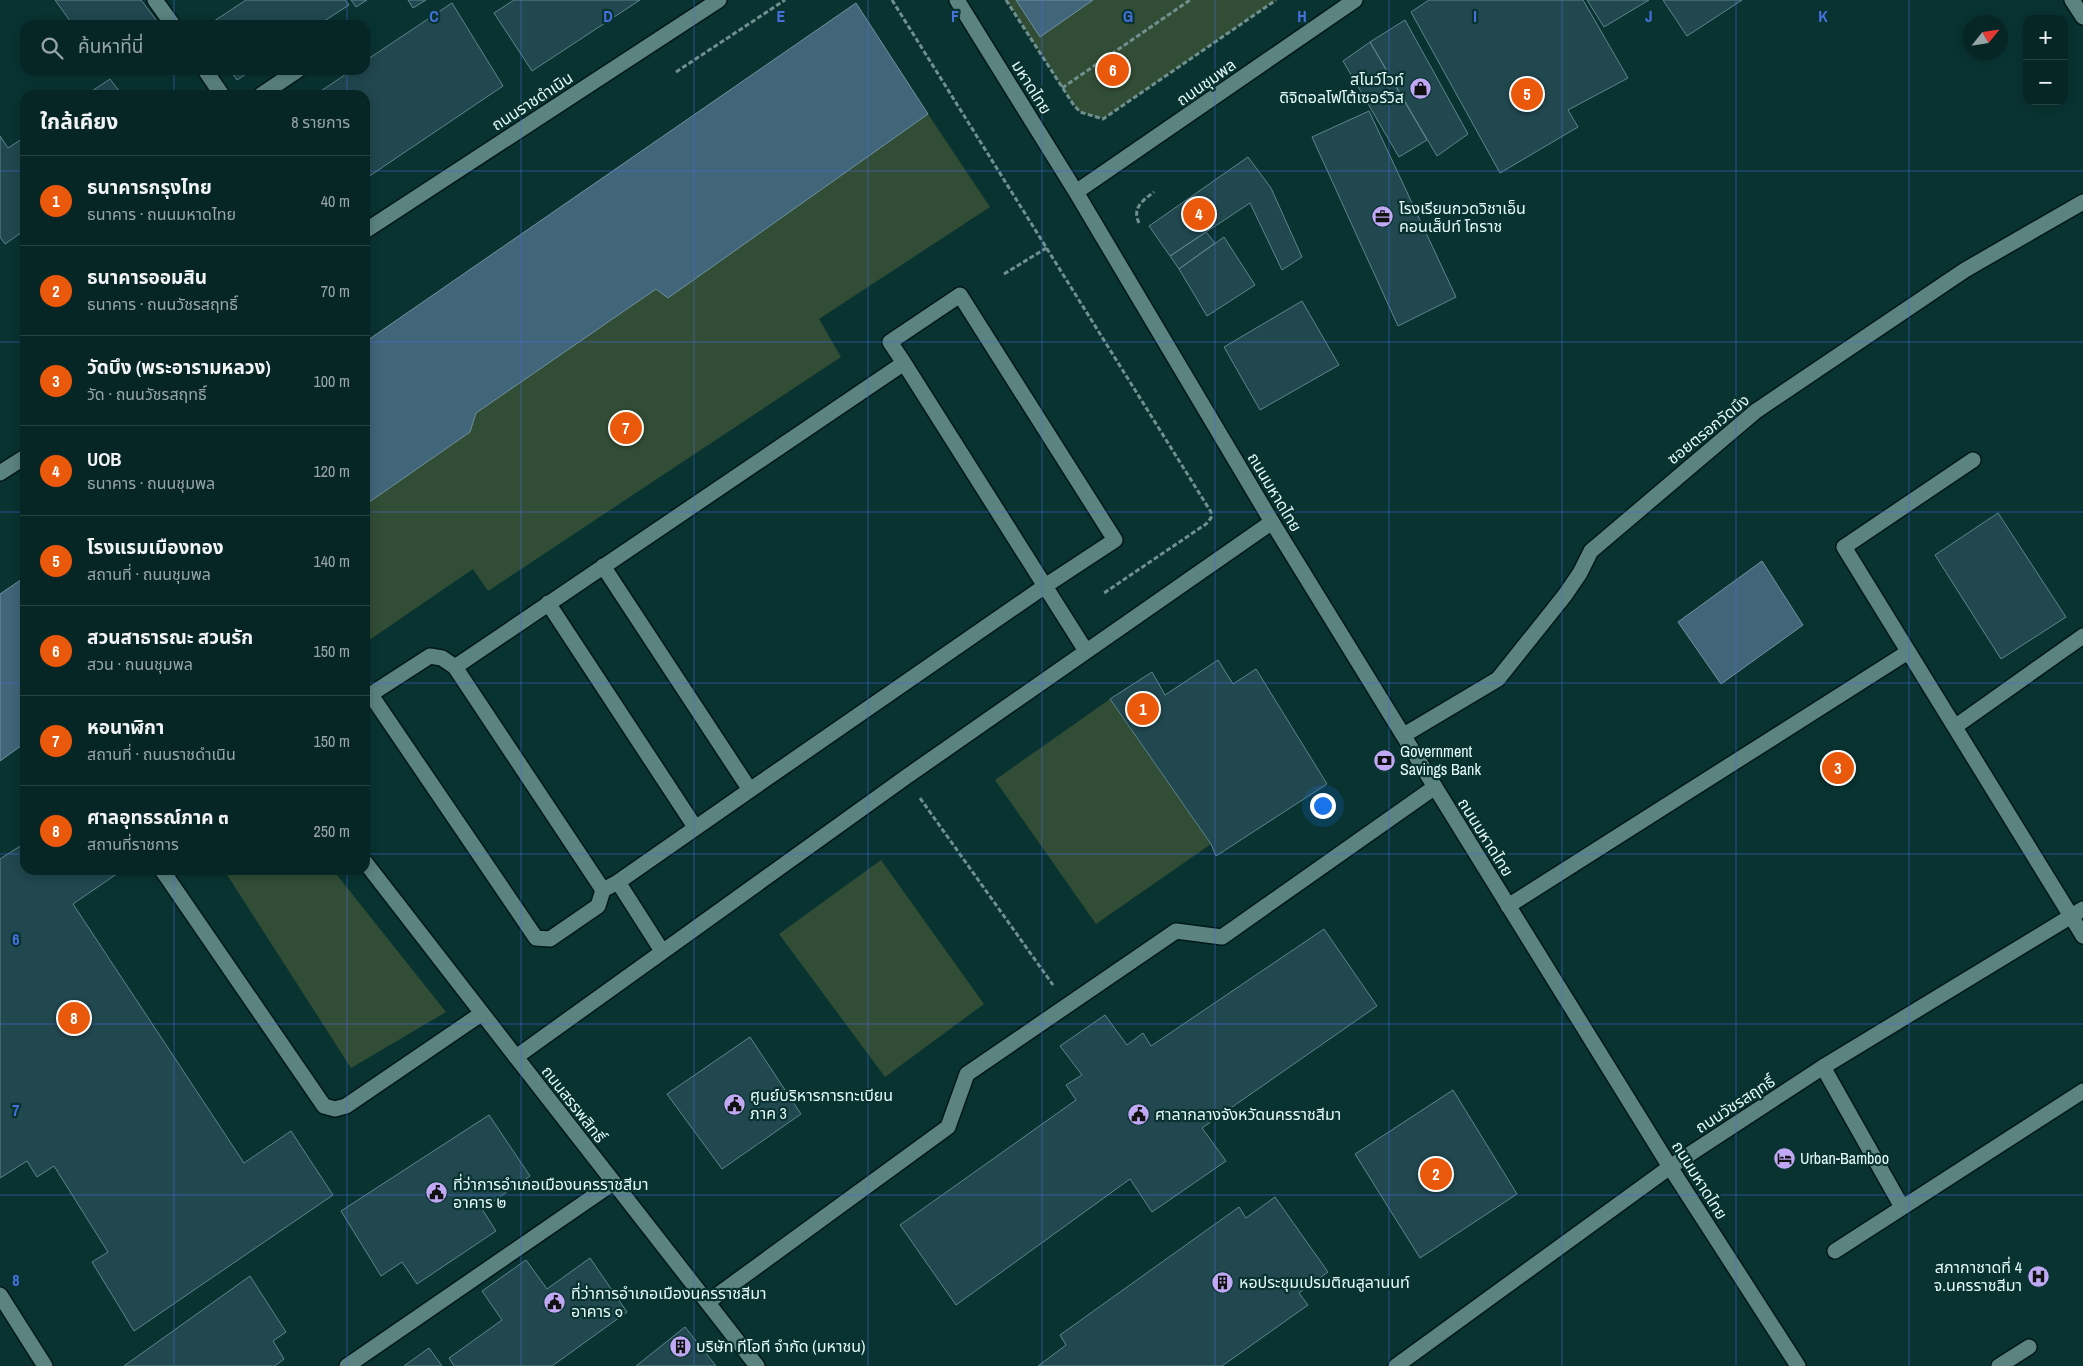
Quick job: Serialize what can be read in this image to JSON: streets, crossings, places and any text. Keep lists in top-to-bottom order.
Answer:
{
  "streets": {
    "street": [
      "ถนนชุมพล",
      "มหาดไทย",
      "ถนนราชดำเนิน",
      "ซอยตรอกวัดบึง",
      "ถนนมหาดไทย",
      "ถนนสรรพสิทธิ์",
      "ถนนวัชรสฤทธิ์"
    ]
  },
  "crossings": [
    ["ถนนชุมพล", "มหาดไทย"],
    ["ถนนชุมพล", "ถนนมหาดไทย"],
    ["มหาดไทย", "ถนนมหาดไทย"],
    ["ซอยตรอกวัดบึง", "ถนนมหาดไทย"],
    ["ถนนมหาดไทย", "ถนนวัชรสฤทธิ์"]
  ],
  "places": {
    "shop": ["สโนว์ไวท์ ดิจิตอลโฟโต้เซอร์วิส"],
    "office": ["โรงเรียนกวดวิชาเอ็น คอนเส็ปท์ โคราช"],
    "bank": ["Government Savings Bank"],
    "public building": [
      "ศูนย์บริหารการทะเบียน ภาค 3",
      "ศาลากลางจังหวัดนครราชสีมา",
      "ที่ว่าการอำเภอเมืองนครราชสีมา อาคาร ๒",
      "ที่ว่าการอำเภอเมืองนครราชสีมา อาคาร ๑"
    ],
    "hotel": ["Urban-Bamboo"],
    "hospital": ["สภากาชาดที่ 4 จ.นครราชสีมา"],
    "building": ["หอประชุมเปรมติณสูลานนท์", "บริษัท ทีโอที จำกัด (มหาชน)"]
  },
  "north": "top right",
  "page": {
    "map_buttons": ["+", "−"],
    "search": "ค้นหาที่นี่",
    "pins": [
      "6",
      "5",
      "4",
      "7",
      "1",
      "3",
      "8",
      "2"
    ],
    "heading": ["ใกล้เคียง", "8 รายการ"],
    "list": [
      {
        "mark": "1",
        "name": "ธนาคารกรุงไทย",
        "note": "ธนาคาร · ถนนมหาดไทย",
        "value": "40 m"
      },
      {
        "mark": "2",
        "name": "ธนาคารออมสิน",
        "note": "ธนาคาร · ถนนวัชรสฤทธิ์",
        "value": "70 m"
      },
      {
        "mark": "3",
        "name": "วัดบึง (พระอารามหลวง)",
        "note": "วัด · ถนนวัชรสฤทธิ์",
        "value": "100 m"
      },
      {
        "mark": "4",
        "name": "UOB",
        "note": "ธนาคาร · ถนนชุมพล",
        "value": "120 m"
      },
      {
        "mark": "5",
        "name": "โรงแรมเมืองทอง",
        "note": "สถานที่ · ถนนชุมพล",
        "value": "140 m"
      },
      {
        "mark": "6",
        "name": "สวนสาธารณะ สวนรัก",
        "note": "สวน · ถนนชุมพล",
        "value": "150 m"
      },
      {
        "mark": "7",
        "name": "หอนาฬิกา",
        "note": "สถานที่ · ถนนราชดำเนิน",
        "value": "150 m"
      },
      {
        "mark": "8",
        "name": "ศาลอุทธรณ์ภาค ๓",
        "note": "สถานที่ราชการ",
        "value": "250 m"
      }
    ]
  },
  "grid": {
    "columns": [
      "C",
      "D",
      "E",
      "F",
      "G",
      "H",
      "I",
      "J",
      "K"
    ],
    "rows": ["6", "7", "8"]
  }
}
